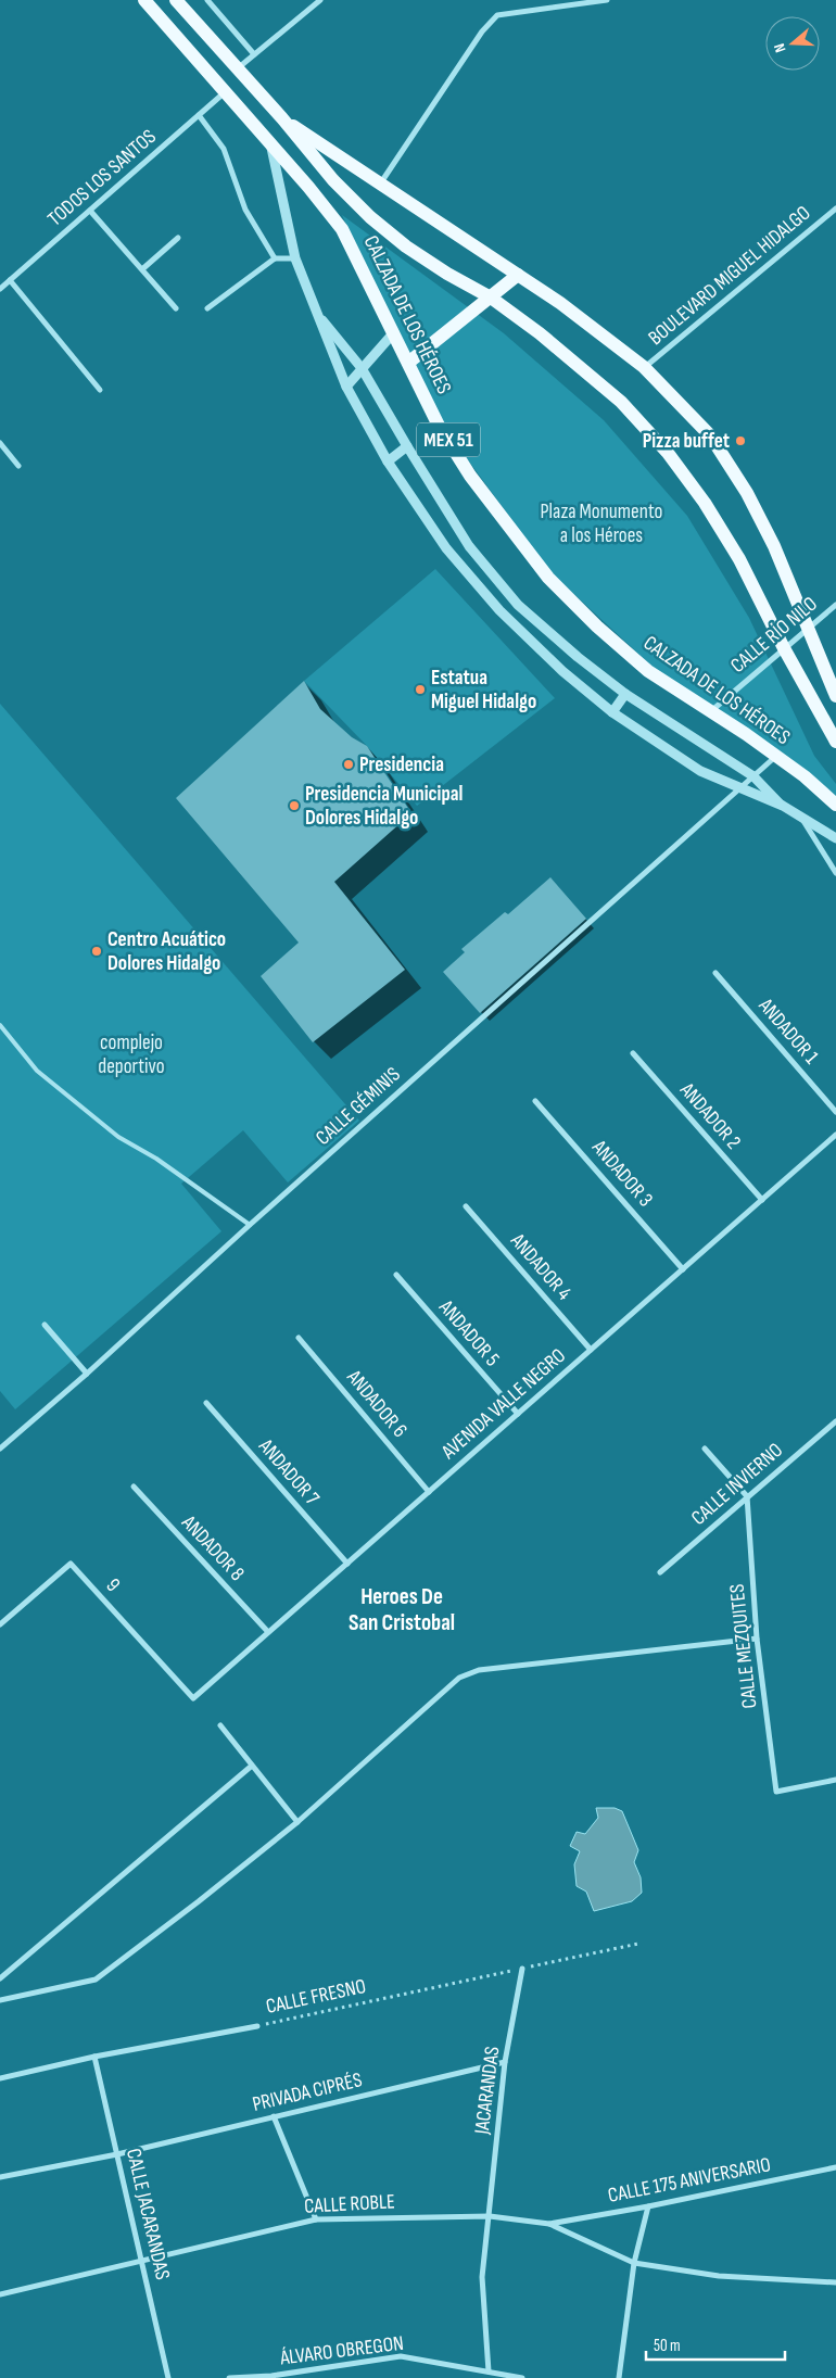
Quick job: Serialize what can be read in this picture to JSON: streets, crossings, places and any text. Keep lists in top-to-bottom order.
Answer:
{
  "streets": {
    "main road": ["CALZADA DE LOS HÉROES", "MEX 51"],
    "street": [
      "TODOS LOS SANTOS",
      "BOULEVARD MIGUEL HIDALGO",
      "CALLE RÍO NILO",
      "ANDADOR 1",
      "CALLE GÉMINIS",
      "ANDADOR 2",
      "ANDADOR 3",
      "ANDADOR 4",
      "ANDADOR 5",
      "ANDADOR 6",
      "AVENIDA VALLE NEGRO",
      "ANDADOR 7",
      "CALLE INVIERNO",
      "ANDADOR 8",
      "9",
      "CALLE MEZQUITES",
      "CALLE FRESNO",
      "JACARANDAS",
      "PRIVADA CIPRÉS",
      "CALLE 175 ANIVERSARIO",
      "CALLE ROBLE",
      "CALLE JACARANDAS",
      "ÁLVARO OBREGON"
    ]
  },
  "crossings": [
    ["TODOS LOS SANTOS", "CALZADA DE LOS HÉROES"],
    ["CALZADA DE LOS HÉROES", "CALLE RÍO NILO"],
    ["CALZADA DE LOS HÉROES", "CALLE GÉMINIS"],
    ["ANDADOR 2", "AVENIDA VALLE NEGRO"],
    ["ANDADOR 3", "AVENIDA VALLE NEGRO"],
    ["ANDADOR 4", "AVENIDA VALLE NEGRO"],
    ["ANDADOR 5", "AVENIDA VALLE NEGRO"],
    ["ANDADOR 6", "AVENIDA VALLE NEGRO"],
    ["AVENIDA VALLE NEGRO", "ANDADOR 7"],
    ["AVENIDA VALLE NEGRO", "ANDADOR 8"],
    ["AVENIDA VALLE NEGRO", "9"],
    ["CALLE INVIERNO", "CALLE MEZQUITES"],
    ["CALLE FRESNO", "JACARANDAS"],
    ["CALLE FRESNO", "CALLE JACARANDAS"],
    ["JACARANDAS", "PRIVADA CIPRÉS"],
    ["JACARANDAS", "CALLE ROBLE"],
    ["JACARANDAS", "ÁLVARO OBREGON"],
    ["PRIVADA CIPRÉS", "CALLE JACARANDAS"],
    ["CALLE 175 ANIVERSARIO", "CALLE ROBLE"],
    ["CALLE ROBLE", "CALLE JACARANDAS"]
  ],
  "districts": ["Heroes De San Cristobal"],
  "parks": ["Plaza Monumento a los Héroes", "complejo deportivo"],
  "places": [
    "Pizza buffet",
    "Estatua Miguel Hidalgo",
    "Presidencia",
    "Presidencia Municipal Dolores Hidalgo",
    "Centro Acuático Dolores Hidalgo"
  ],
  "scale_bar": "50 m",
  "north": "left"
}
